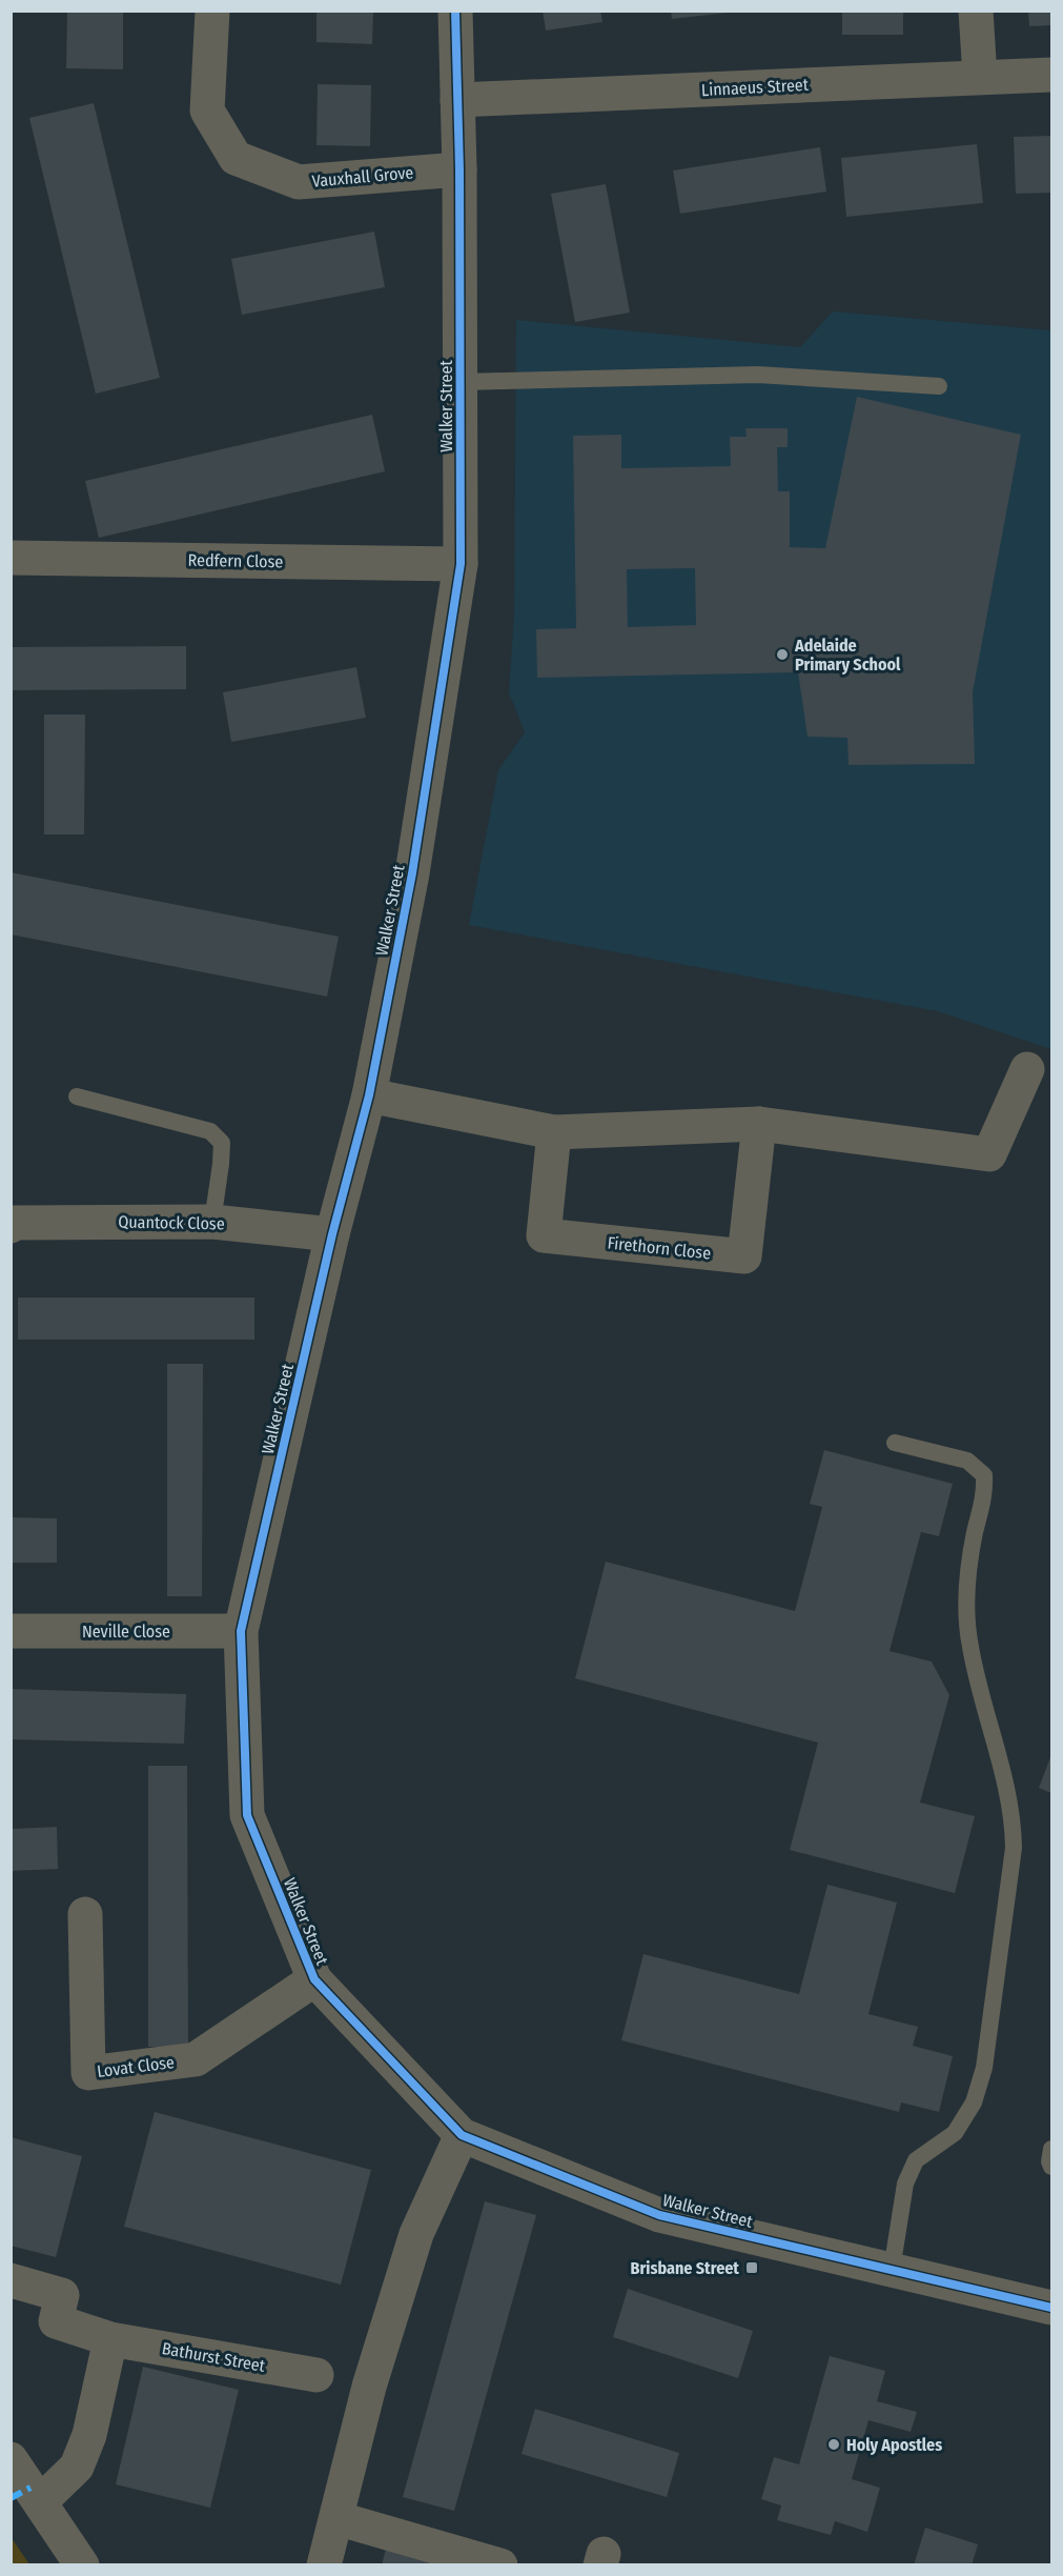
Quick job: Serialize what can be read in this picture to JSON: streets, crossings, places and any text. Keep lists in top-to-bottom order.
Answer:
{
  "streets": {
    "street": [
      "Linnaeus Street",
      "Vauxhall Grove",
      "Walker Street",
      "Redfern Close",
      "Quantock Close",
      "Firethorn Close",
      "Neville Close",
      "Lovat Close",
      "Bathurst Street"
    ]
  },
  "crossings": [
    ["Linnaeus Street", "Walker Street"],
    ["Vauxhall Grove", "Walker Street"],
    ["Walker Street", "Redfern Close"],
    ["Walker Street", "Quantock Close"],
    ["Walker Street", "Neville Close"],
    ["Walker Street", "Lovat Close"]
  ],
  "places": {
    "other": ["Adelaide Primary School", "Holy Apostles"],
    "transit": ["Brisbane Street"]
  }
}
